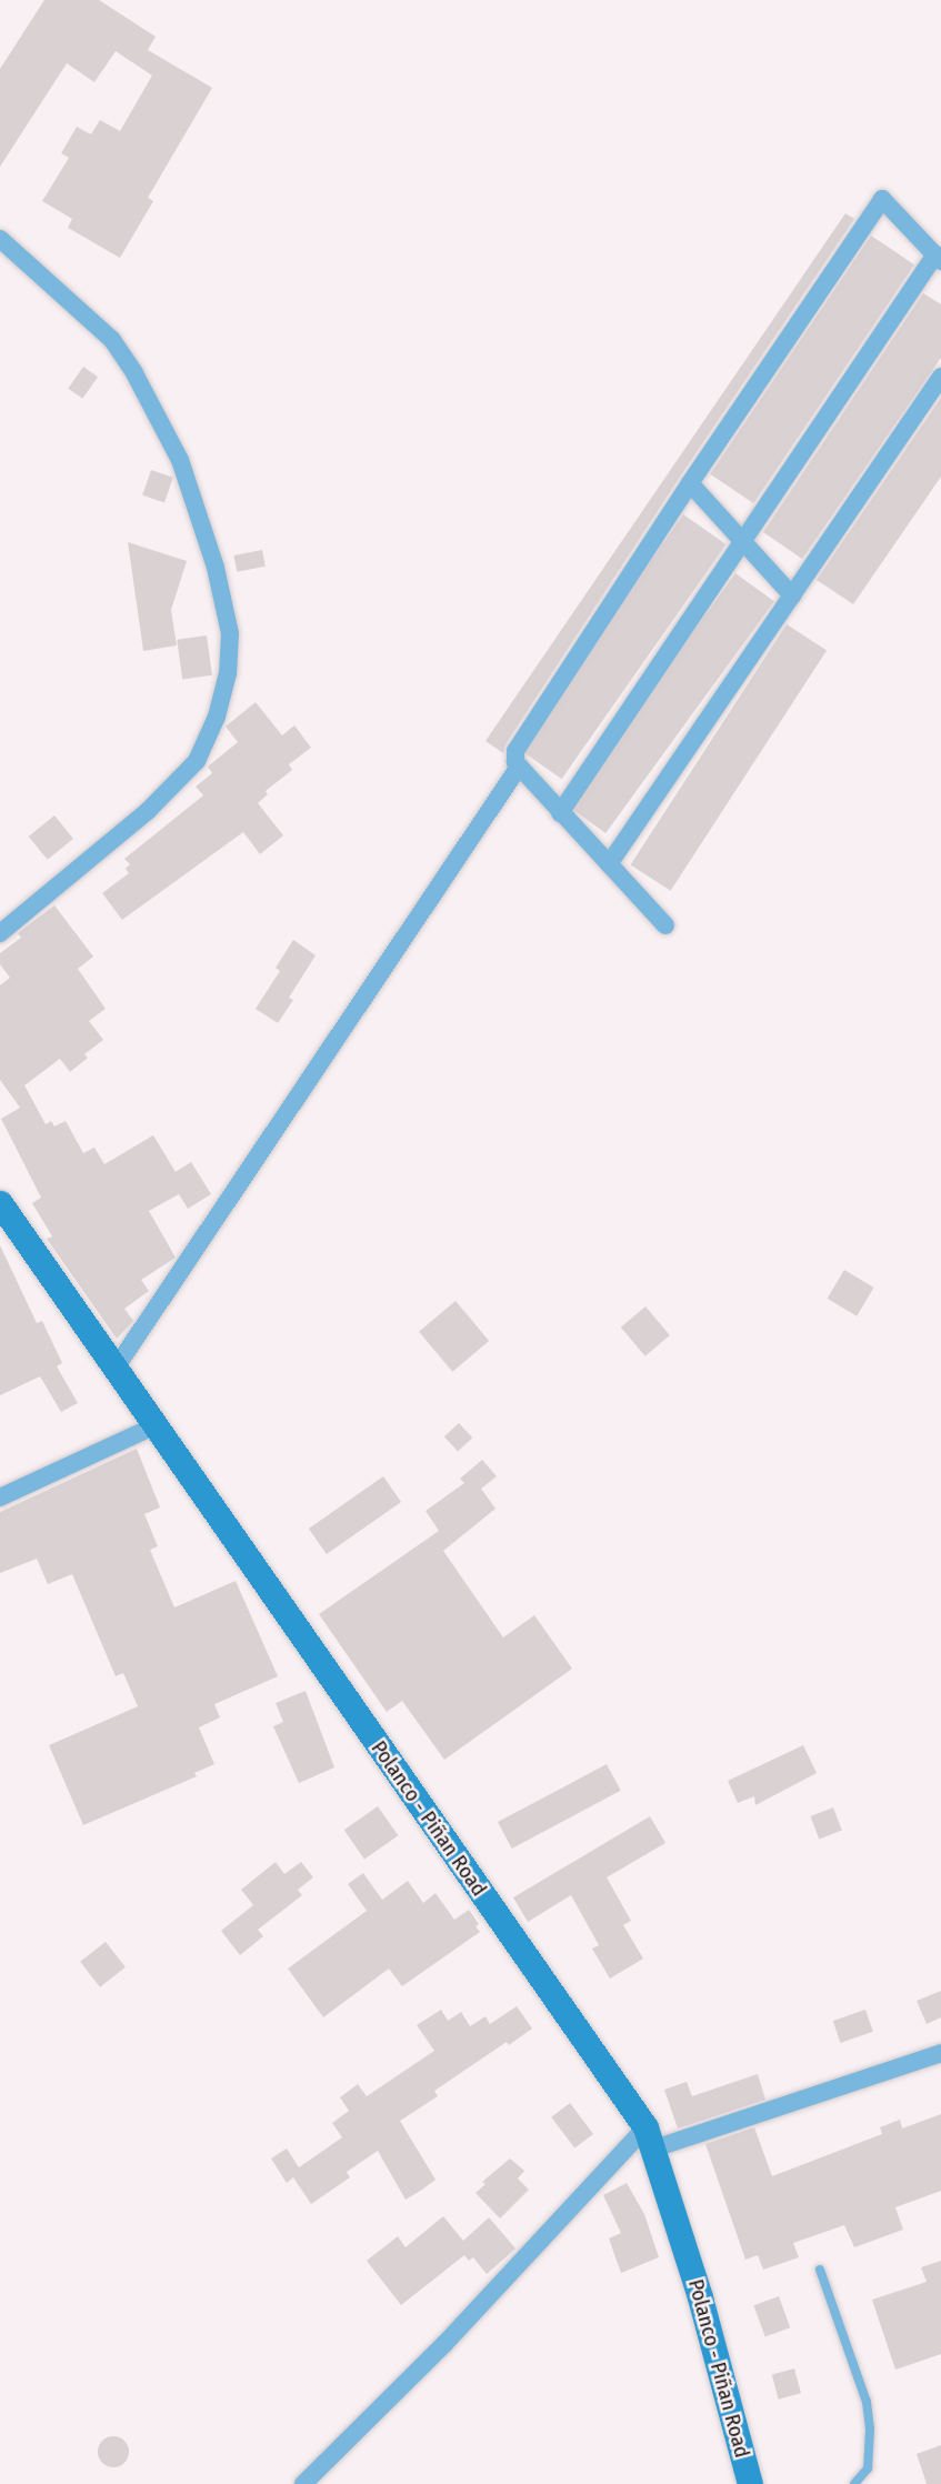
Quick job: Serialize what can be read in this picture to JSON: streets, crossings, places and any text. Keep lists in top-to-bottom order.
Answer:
{
  "streets": {
    "main road": ["Polanco - Piñan Road"]
  }
}
